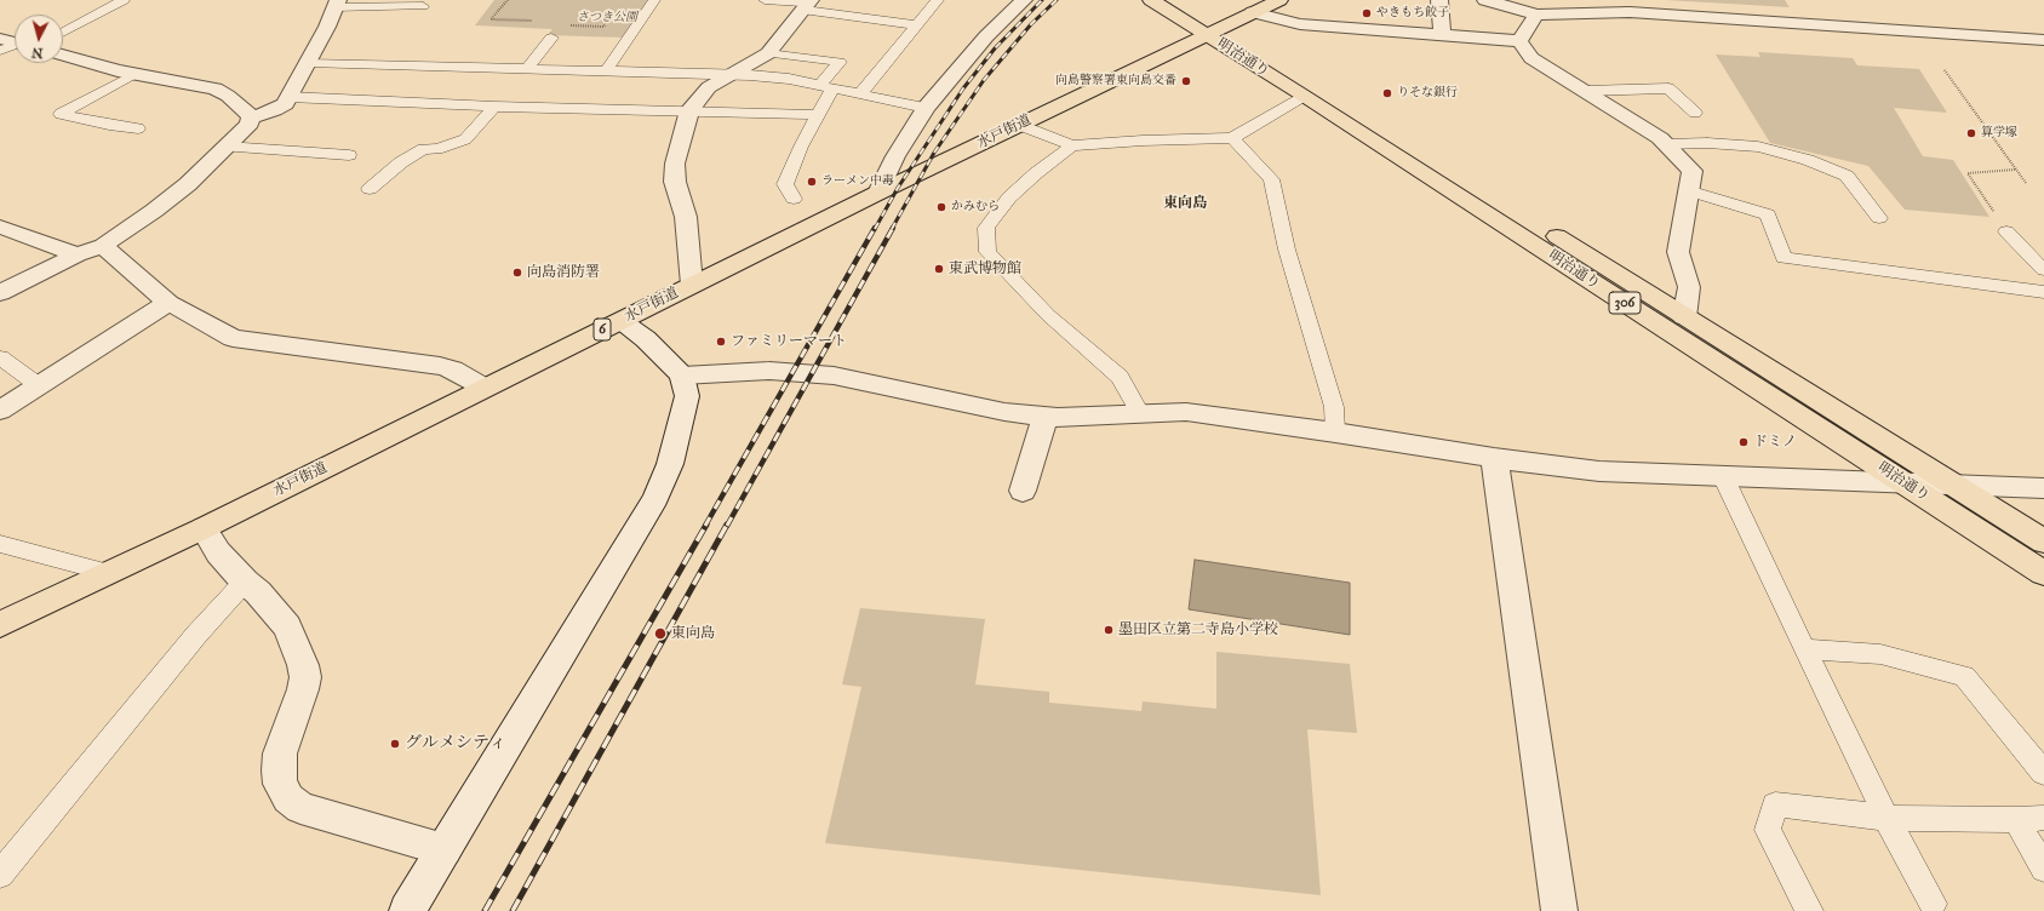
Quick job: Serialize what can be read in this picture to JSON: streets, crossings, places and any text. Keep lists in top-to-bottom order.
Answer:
{
  "streets": {
    "main road": [
      "明治通り",
      "水戸街道",
      "306",
      "6"
    ]
  },
  "crossings": [
    ["明治通り", "水戸街道"]
  ],
  "districts": ["東向島"],
  "parks": ["さつき公園"],
  "places": [
    "やきもち餃子",
    "向島警察署東向島交番",
    "りそな銀行",
    "算学塚",
    "ラーメン中毒",
    "かみむら",
    "東武博物館",
    "向島消防署",
    "ファミリーマート",
    "ドミノ",
    "墨田区立第二寺島小学校",
    "東向島",
    "グルメシティ"
  ],
  "north": "bottom"
}
